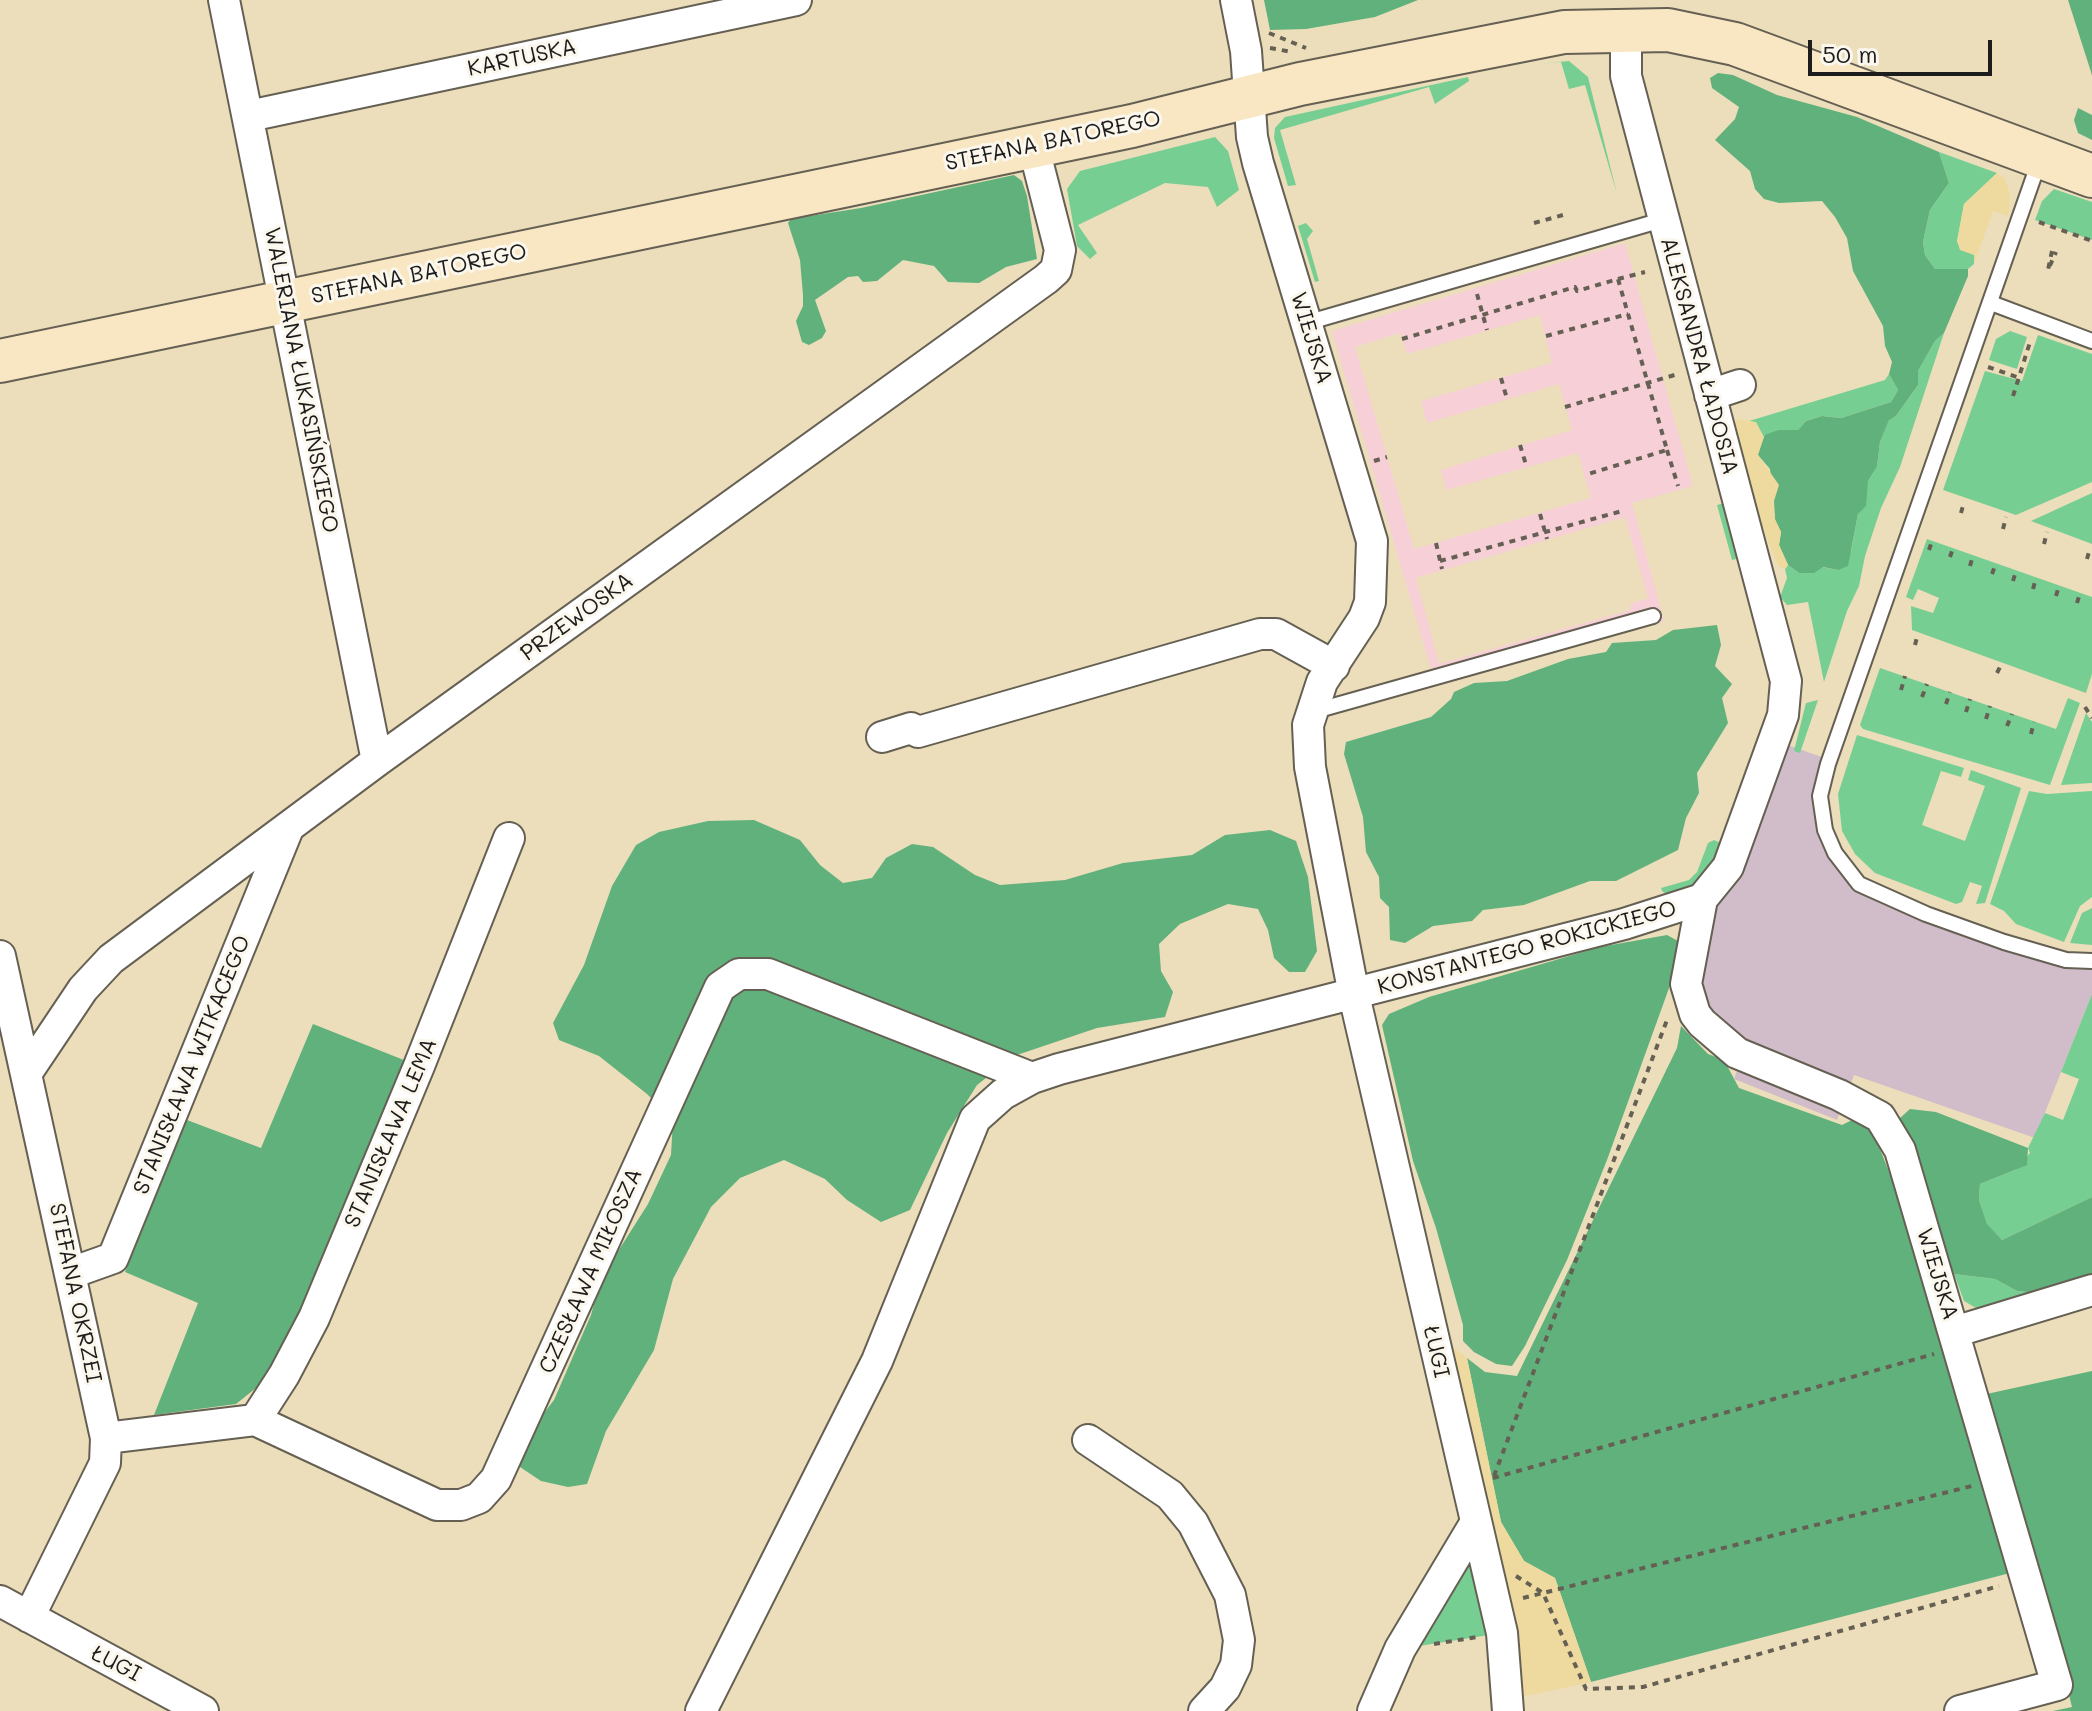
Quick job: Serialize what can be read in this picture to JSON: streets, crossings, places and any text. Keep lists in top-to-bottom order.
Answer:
{
  "streets": {
    "street": [
      "KARTUSKA",
      "STEFANA BATOREGO",
      "WIEJSKA",
      "ALEKSANDRA ŁADOSIA",
      "WALERIANA ŁUKASIŃSKIEGO",
      "PRZEWOSKA",
      "KONSTANTEGO ROKICKIEGO",
      "STANISŁAWA WITKACEGO",
      "STANISŁAWA LEMA",
      "CZESŁAWA MIŁOSZA",
      "STEFANA OKRZEI",
      "ŁUGI"
    ]
  },
  "crossings": [
    ["KARTUSKA", "WALERIANA ŁUKASIŃSKIEGO"],
    ["STEFANA BATOREGO", "WIEJSKA"],
    ["STEFANA BATOREGO", "ALEKSANDRA ŁADOSIA"],
    ["STEFANA BATOREGO", "WALERIANA ŁUKASIŃSKIEGO"],
    ["STEFANA BATOREGO", "PRZEWOSKA"],
    ["WIEJSKA", "KONSTANTEGO ROKICKIEGO"],
    ["WIEJSKA", "ŁUGI"],
    ["ALEKSANDRA ŁADOSIA", "KONSTANTEGO ROKICKIEGO"],
    ["WALERIANA ŁUKASIŃSKIEGO", "PRZEWOSKA"],
    ["PRZEWOSKA", "STANISŁAWA WITKACEGO"],
    ["PRZEWOSKA", "STEFANA OKRZEI"],
    ["KONSTANTEGO ROKICKIEGO", "CZESŁAWA MIŁOSZA"],
    ["KONSTANTEGO ROKICKIEGO", "ŁUGI"],
    ["STANISŁAWA WITKACEGO", "STEFANA OKRZEI"],
    ["STANISŁAWA LEMA", "CZESŁAWA MIŁOSZA"],
    ["STEFANA OKRZEI", "ŁUGI"]
  ],
  "scale_bar": "50 m"
}
